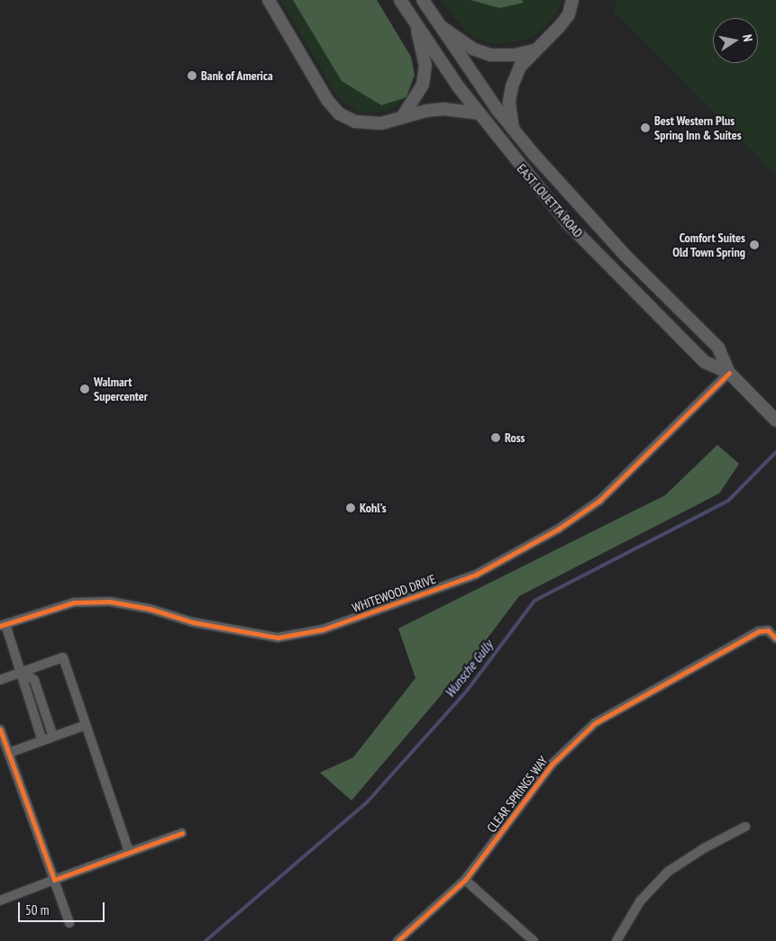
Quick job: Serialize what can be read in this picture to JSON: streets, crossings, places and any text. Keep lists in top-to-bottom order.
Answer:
{
  "streets": {
    "main road": ["EAST LOUETTA ROAD"],
    "street": ["WHITEWOOD DRIVE", "CLEAR SPRINGS WAY"]
  },
  "crossings": [
    ["EAST LOUETTA ROAD", "WHITEWOOD DRIVE"]
  ],
  "water": ["Wunsche Gully"],
  "places": [
    "Bank of America",
    "Best Western Plus Spring Inn & Suites",
    "Comfort Suites Old Town Spring",
    "Walmart Supercenter",
    "Ross",
    "Kohl's"
  ],
  "scale_bar": "50 m",
  "north": "right"
}
